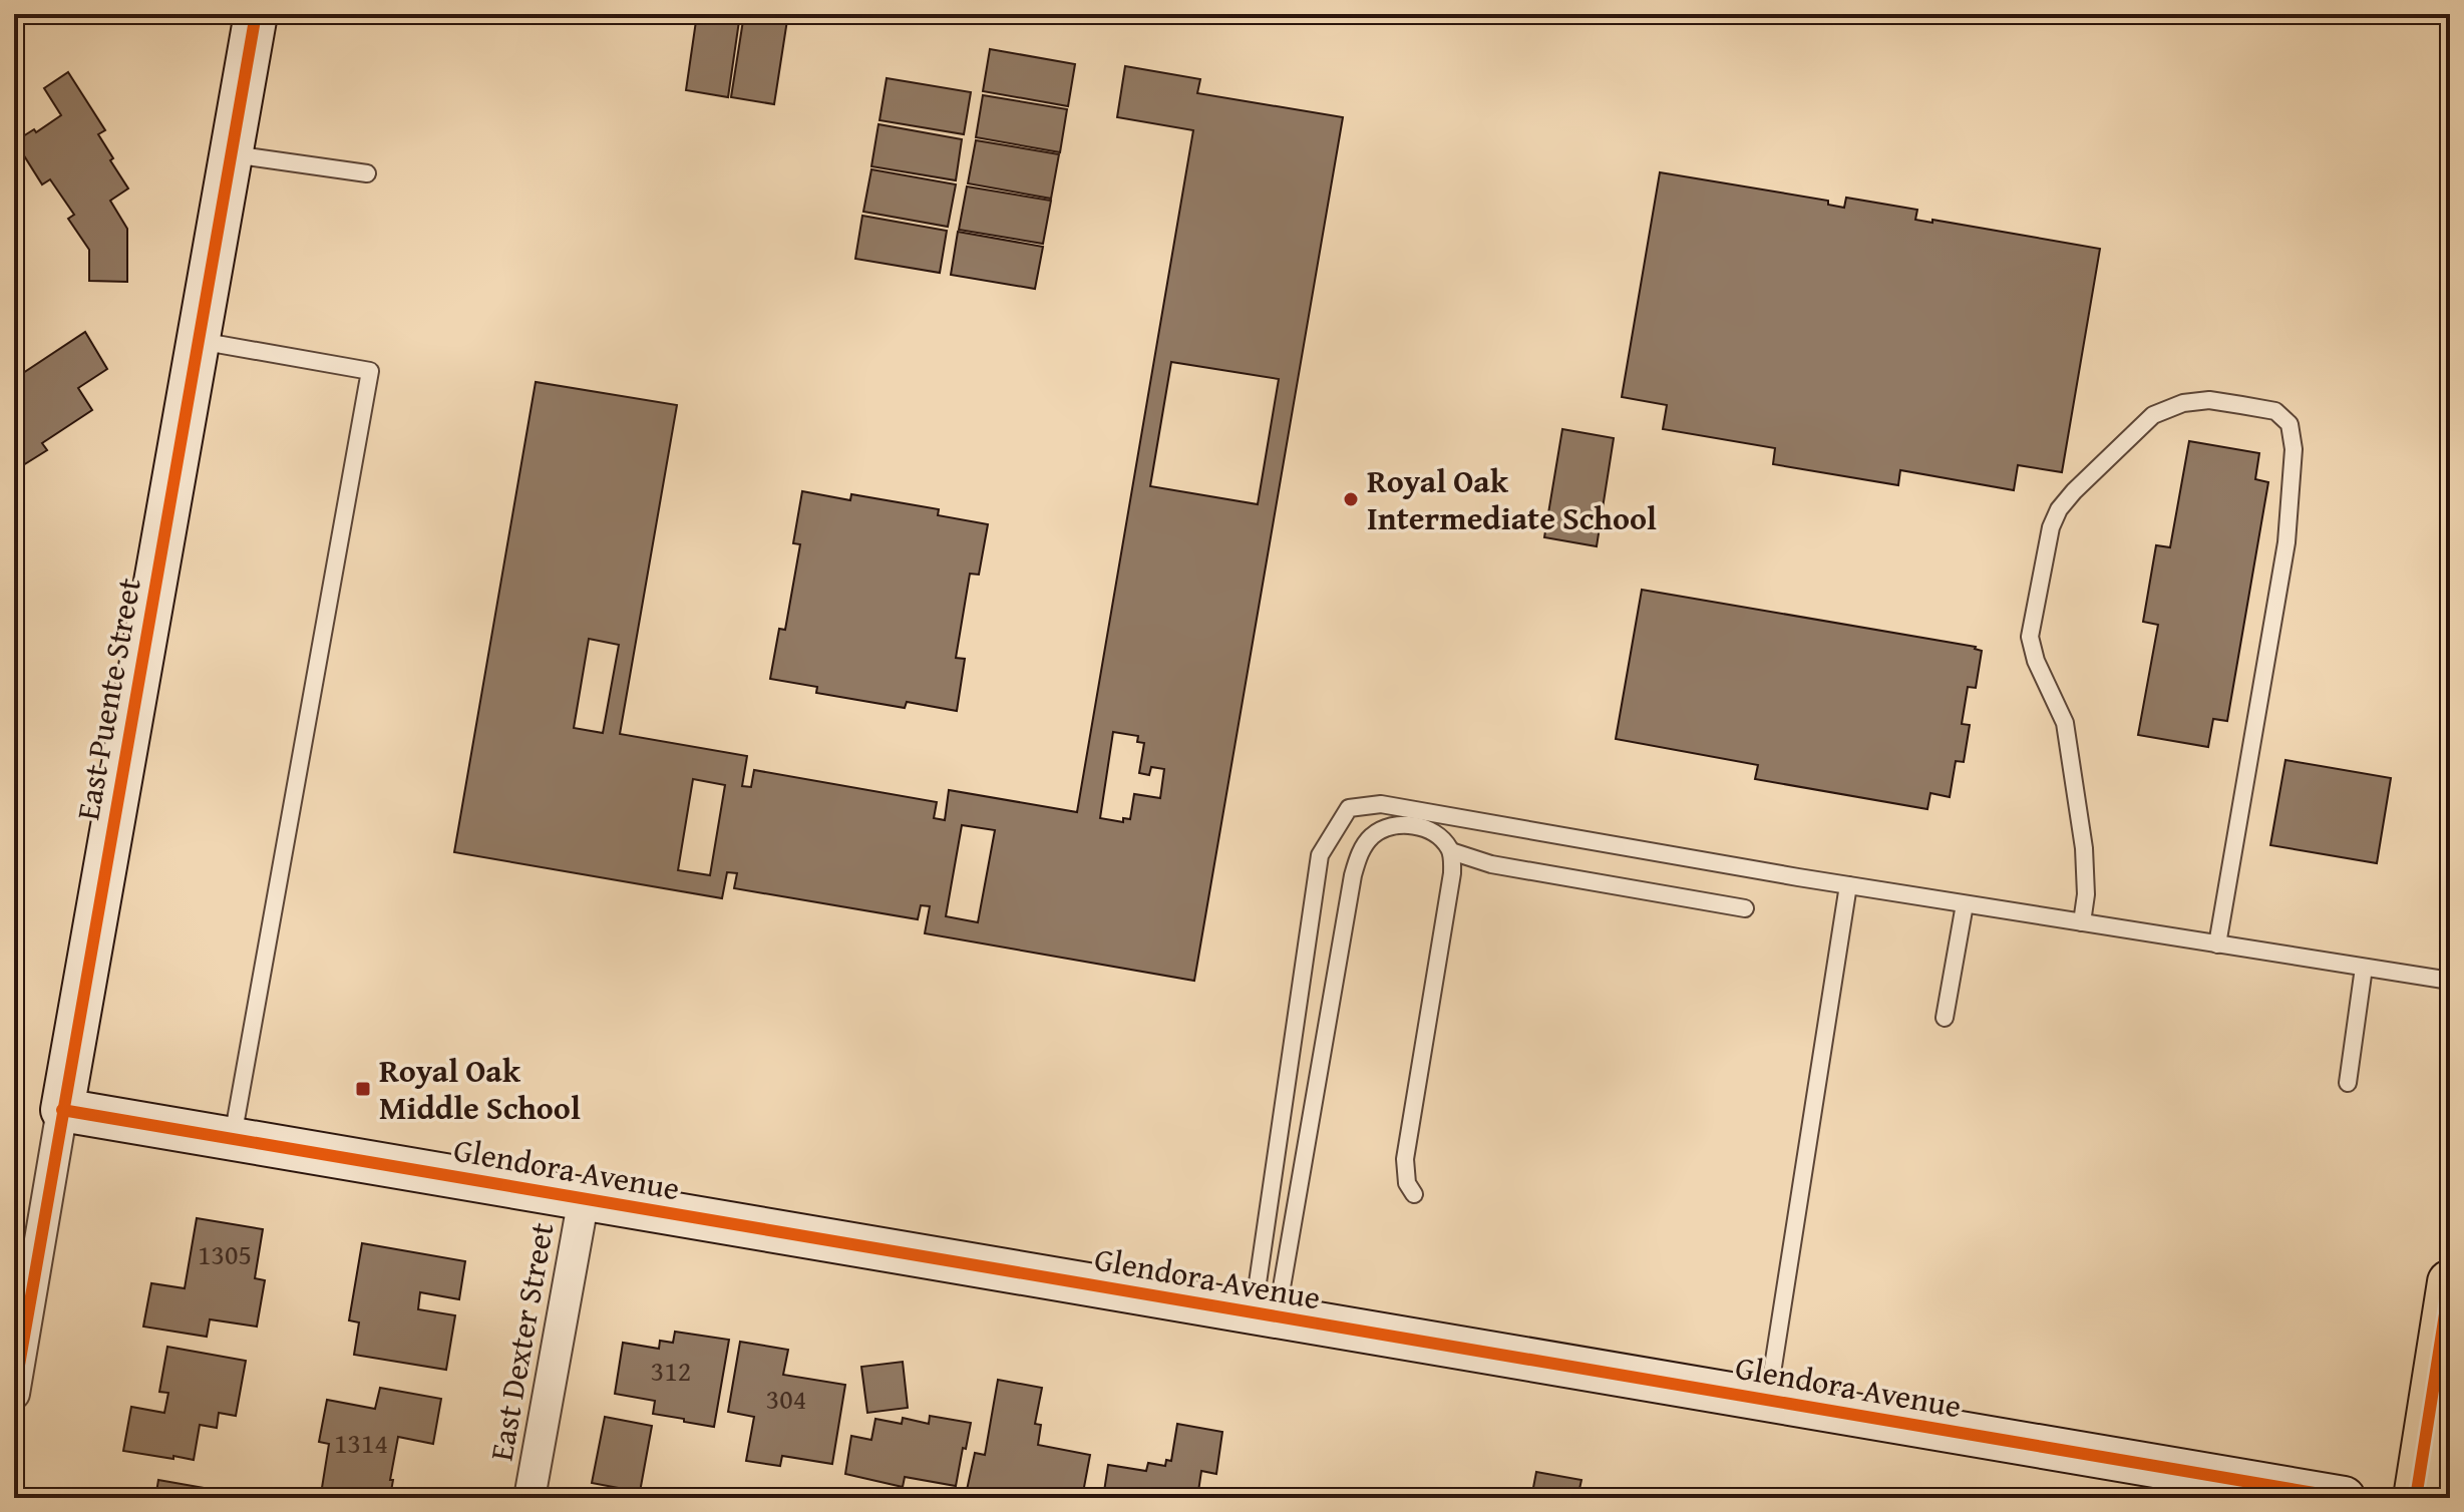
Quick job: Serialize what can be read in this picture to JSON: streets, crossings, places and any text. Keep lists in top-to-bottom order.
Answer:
{
  "streets": {
    "street": ["East Puente Street", "Glendora Avenue", "East Dexter Street"]
  },
  "crossings": [
    ["East Puente Street", "Glendora Avenue"],
    ["Glendora Avenue", "East Dexter Street"]
  ],
  "places": {
    "other": ["Royal Oak Intermediate School"],
    "transit": ["Royal Oak Middle School"]
  },
  "house_numbers": [
    "1305",
    "312",
    "304",
    "1314"
  ]
}
